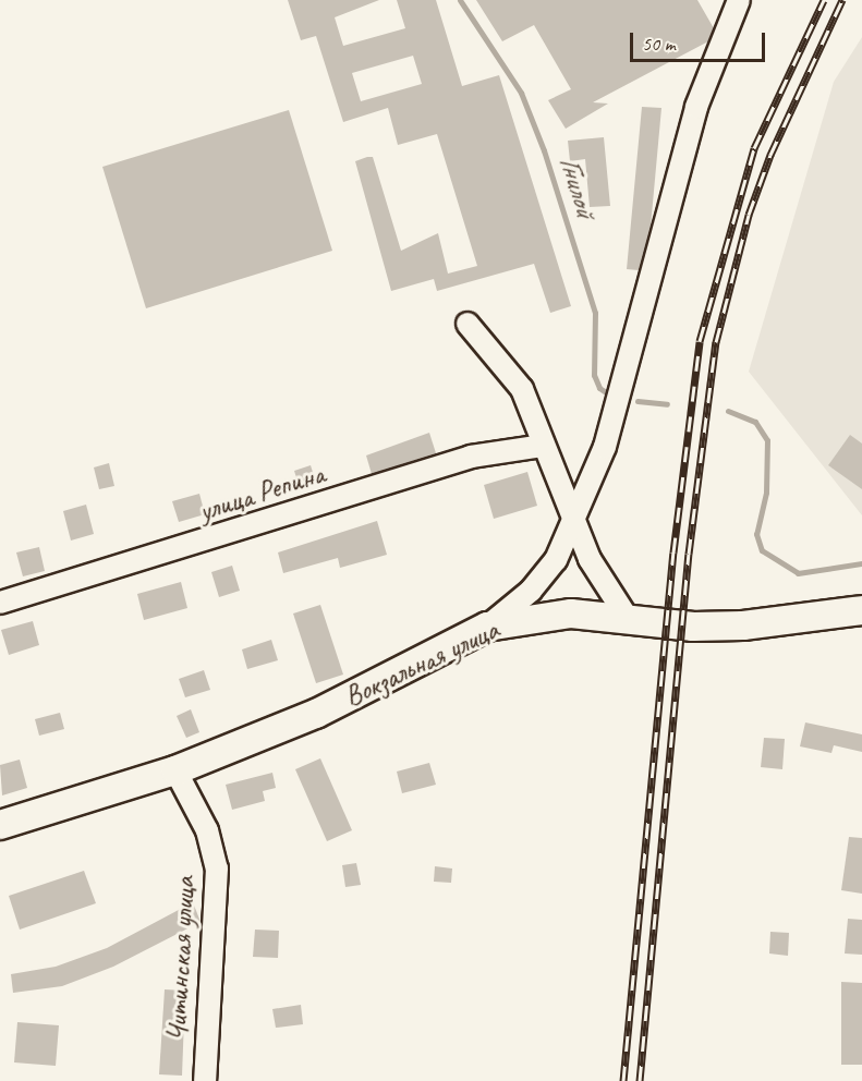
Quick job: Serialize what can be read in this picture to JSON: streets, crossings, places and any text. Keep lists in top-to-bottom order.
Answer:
{
  "streets": {
    "main road": ["Вокзальная улица"],
    "street": ["улица Репина", "Читинская улица"]
  },
  "crossings": [
    ["Вокзальная улица", "Читинская улица"]
  ],
  "water": ["Гнилой"],
  "scale_bar": "50 m"
}
